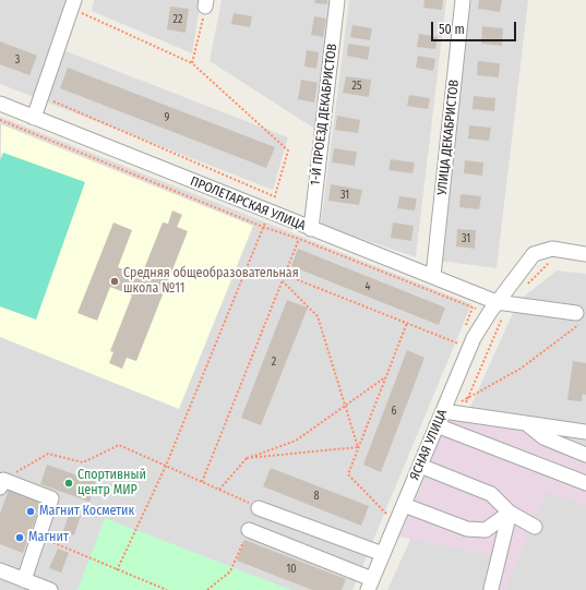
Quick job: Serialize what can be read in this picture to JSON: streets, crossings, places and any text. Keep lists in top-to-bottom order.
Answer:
{
  "streets": {
    "street": [
      "1-Й ПРОЕЗД ДЕКАБРИСТОВ",
      "УЛИЦА ДЕКАБРИСТОВ",
      "ПРОЛЕТАРСКАЯ УЛИЦА",
      "ЯСНАЯ УЛИЦА"
    ]
  },
  "crossings": [
    ["1-Й ПРОЕЗД ДЕКАБРИСТОВ", "ПРОЛЕТАРСКАЯ УЛИЦА"],
    ["УЛИЦА ДЕКАБРИСТОВ", "ПРОЛЕТАРСКАЯ УЛИЦА"],
    ["ПРОЛЕТАРСКАЯ УЛИЦА", "ЯСНАЯ УЛИЦА"]
  ],
  "places": [
    "Средняя общеобразовательная школа №11",
    "Спортивный центр МИР",
    "Магнит Косметик",
    "Магнит"
  ],
  "house_numbers": [
    "22",
    "3",
    "25",
    "9",
    "31",
    "31",
    "4",
    "2",
    "6",
    "8",
    "10"
  ],
  "scale_bar": "50 m"
}
